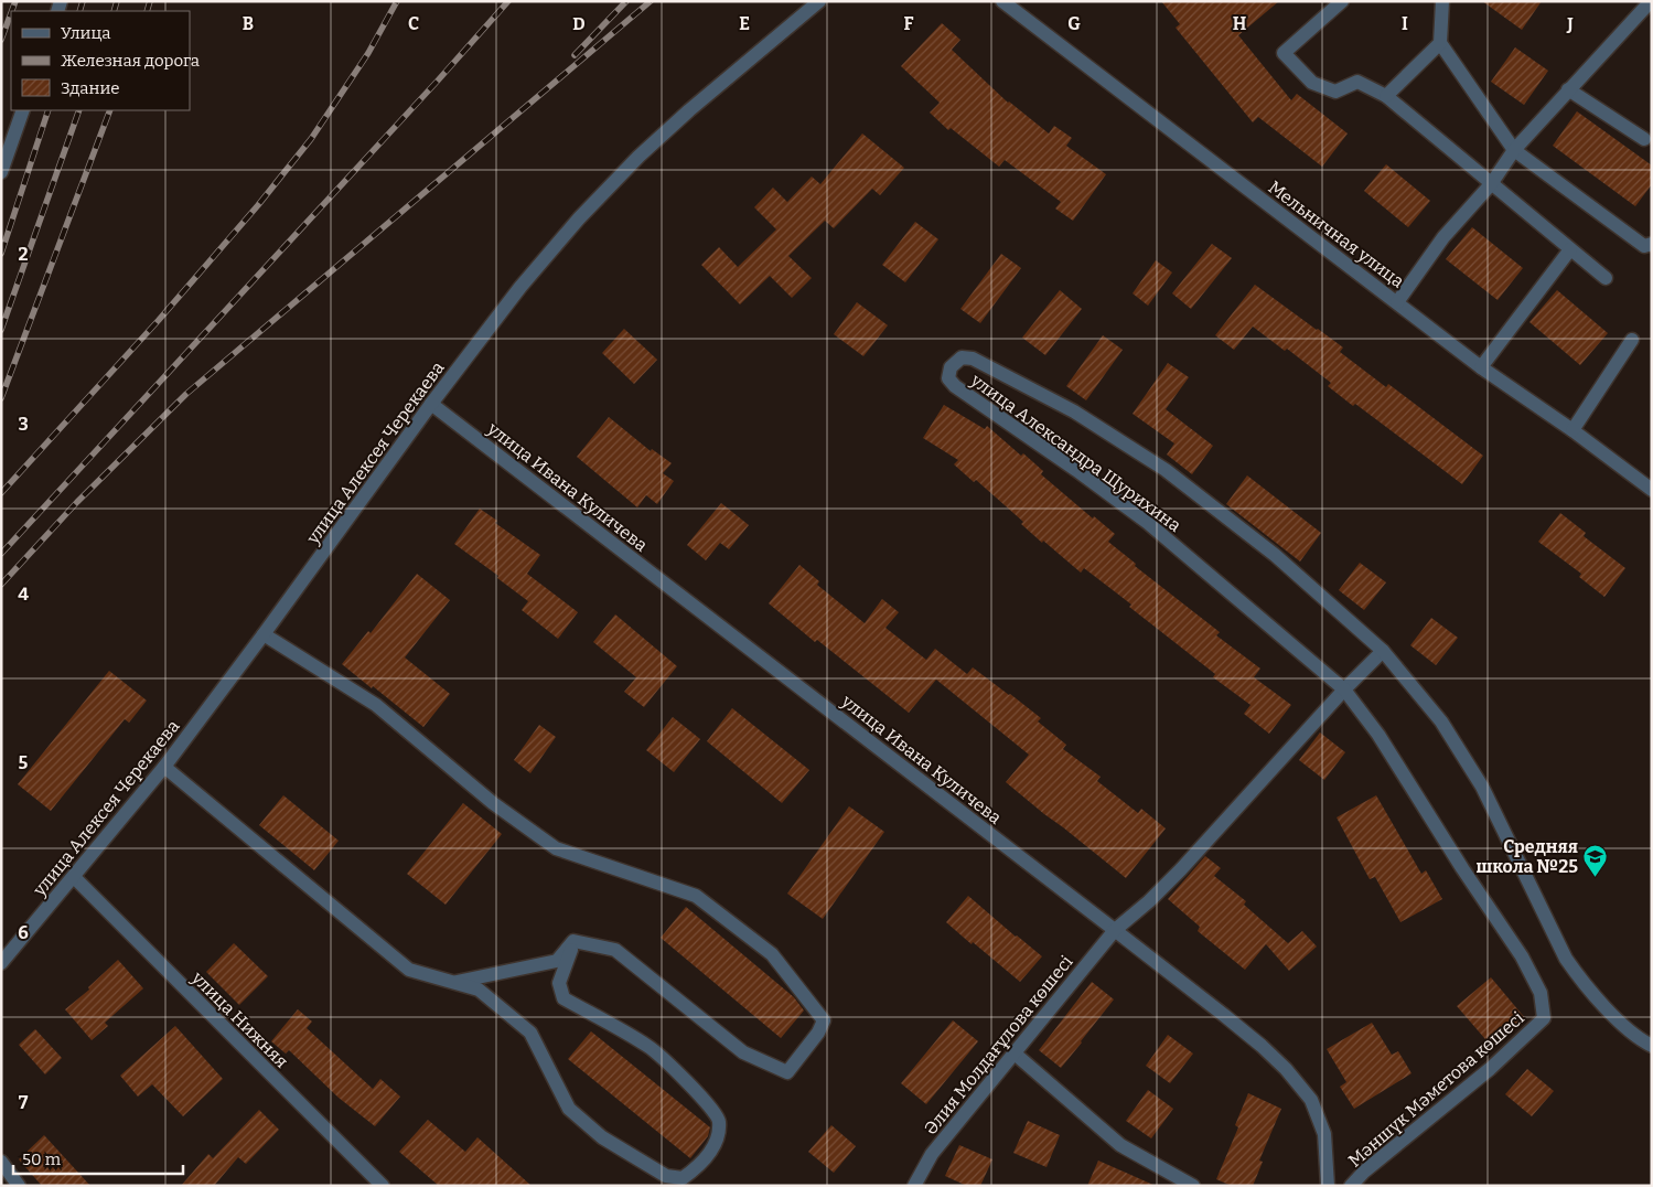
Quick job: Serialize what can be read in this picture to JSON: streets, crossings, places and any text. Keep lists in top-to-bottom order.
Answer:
{
  "streets": {
    "street": [
      "Мельничная улица",
      "улица Алексея Черекаева",
      "улица Александра Щурихина",
      "улица Ивана Куличева",
      "улица Нижняя",
      "Әлия Молдағұлова көшесі",
      "Мәншүк Мәметова көшесі"
    ]
  },
  "crossings": [
    ["улица Алексея Черекаева", "улица Ивана Куличева"],
    ["улица Алексея Черекаева", "улица Нижняя"],
    ["улица Александра Щурихина", "Әлия Молдағұлова көшесі"],
    ["улица Александра Щурихина", "Мәншүк Мәметова көшесі"],
    ["улица Ивана Куличева", "Әлия Молдағұлова көшесі"]
  ],
  "places": {
    "school or university": ["Средняя школа №25"]
  },
  "legend": ["Улица", "Железная дорога", "Здание"],
  "scale_bar": "50 m",
  "grid": {
    "columns": [
      "B",
      "C",
      "D",
      "E",
      "F",
      "G",
      "H",
      "I",
      "J"
    ],
    "rows": [
      "2",
      "3",
      "4",
      "5",
      "6",
      "7"
    ]
  }
}
